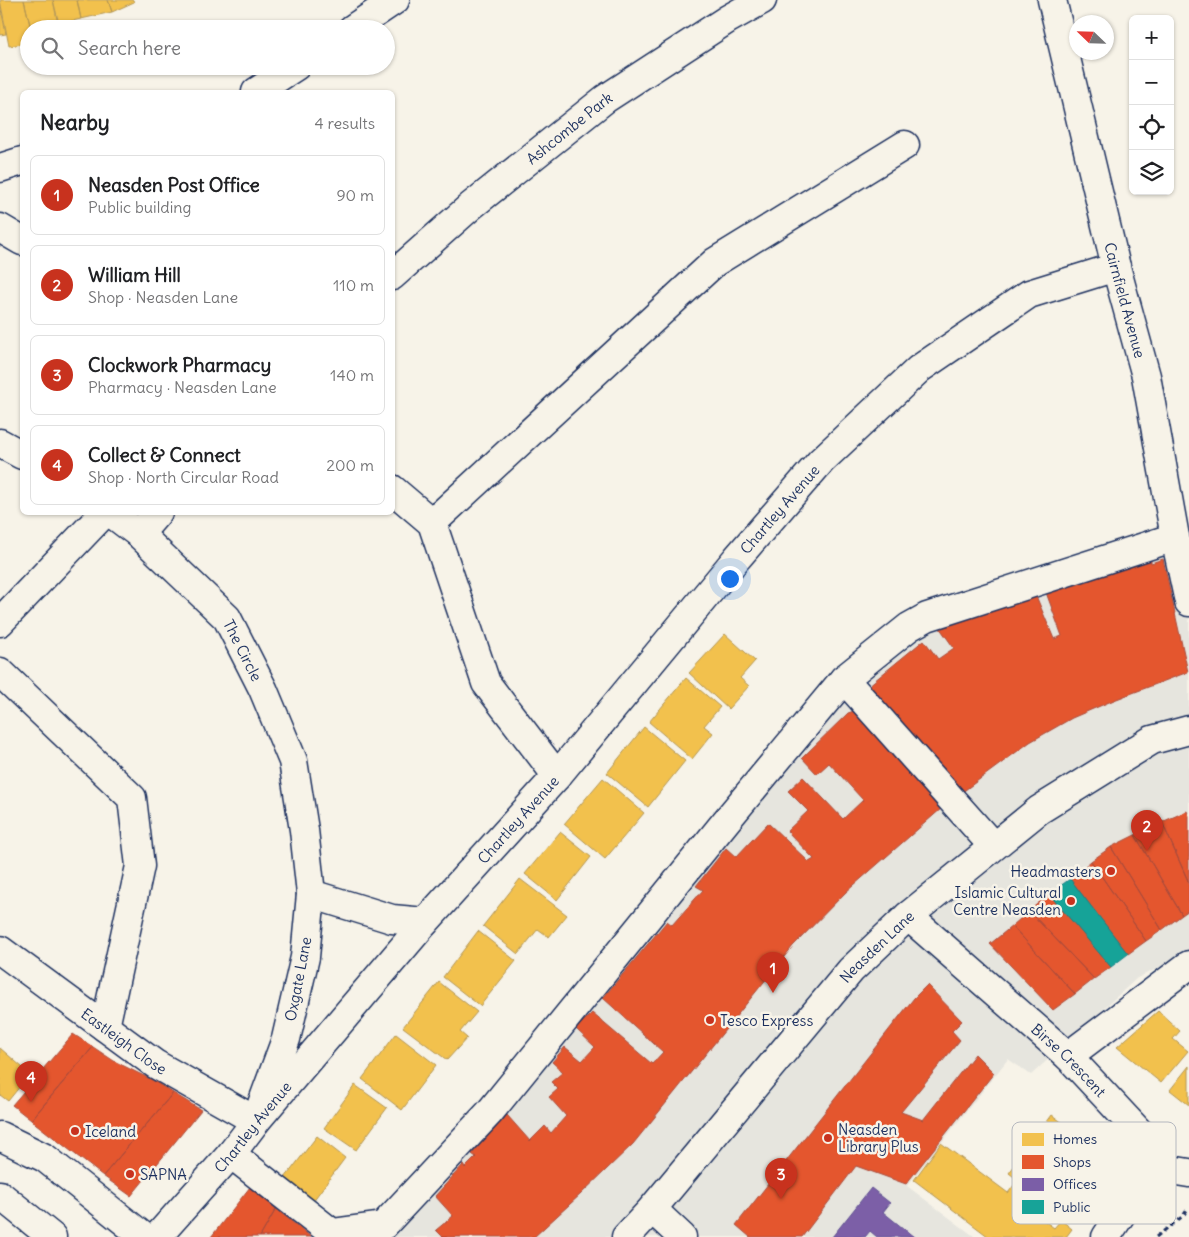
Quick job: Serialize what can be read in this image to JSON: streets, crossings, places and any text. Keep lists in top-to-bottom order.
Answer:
{
  "streets": {
    "main road": [
      "Ashcombe Park",
      "Cairnfield Avenue",
      "Chartley Avenue",
      "The Circle",
      "Neasden Lane",
      "Oxgate Lane",
      "Eastleigh Close",
      "Birse Crescent"
    ]
  },
  "crossings": [
    ["Cairnfield Avenue", "Chartley Avenue"],
    ["Chartley Avenue", "Oxgate Lane"],
    ["Chartley Avenue", "Eastleigh Close"],
    ["The Circle", "Oxgate Lane"],
    ["Neasden Lane", "Birse Crescent"],
    ["Oxgate Lane", "Eastleigh Close"]
  ],
  "places": [
    "Headmasters",
    "Islamic Cultural Centre Neasden",
    "Tesco Express",
    "Iceland",
    "Neasden Library Plus",
    "SAPNA"
  ],
  "legend": [
    "Homes",
    "Shops",
    "Offices",
    "Public"
  ],
  "north": "top left",
  "page": {
    "map_buttons": ["+", "−"],
    "search": "Search here",
    "heading": ["Nearby", "4 results"],
    "list": [
      {
        "mark": "1",
        "name": "Neasden Post Office",
        "note": "Public building",
        "value": "90 m"
      },
      {
        "mark": "2",
        "name": "William Hill",
        "note": "Shop · Neasden Lane",
        "value": "110 m"
      },
      {
        "mark": "3",
        "name": "Clockwork Pharmacy",
        "note": "Pharmacy · Neasden Lane",
        "value": "140 m"
      },
      {
        "mark": "4",
        "name": "Collect & Connect",
        "note": "Shop · North Circular Road",
        "value": "200 m"
      }
    ],
    "pins": [
      "2",
      "1",
      "4",
      "3"
    ]
  }
}
